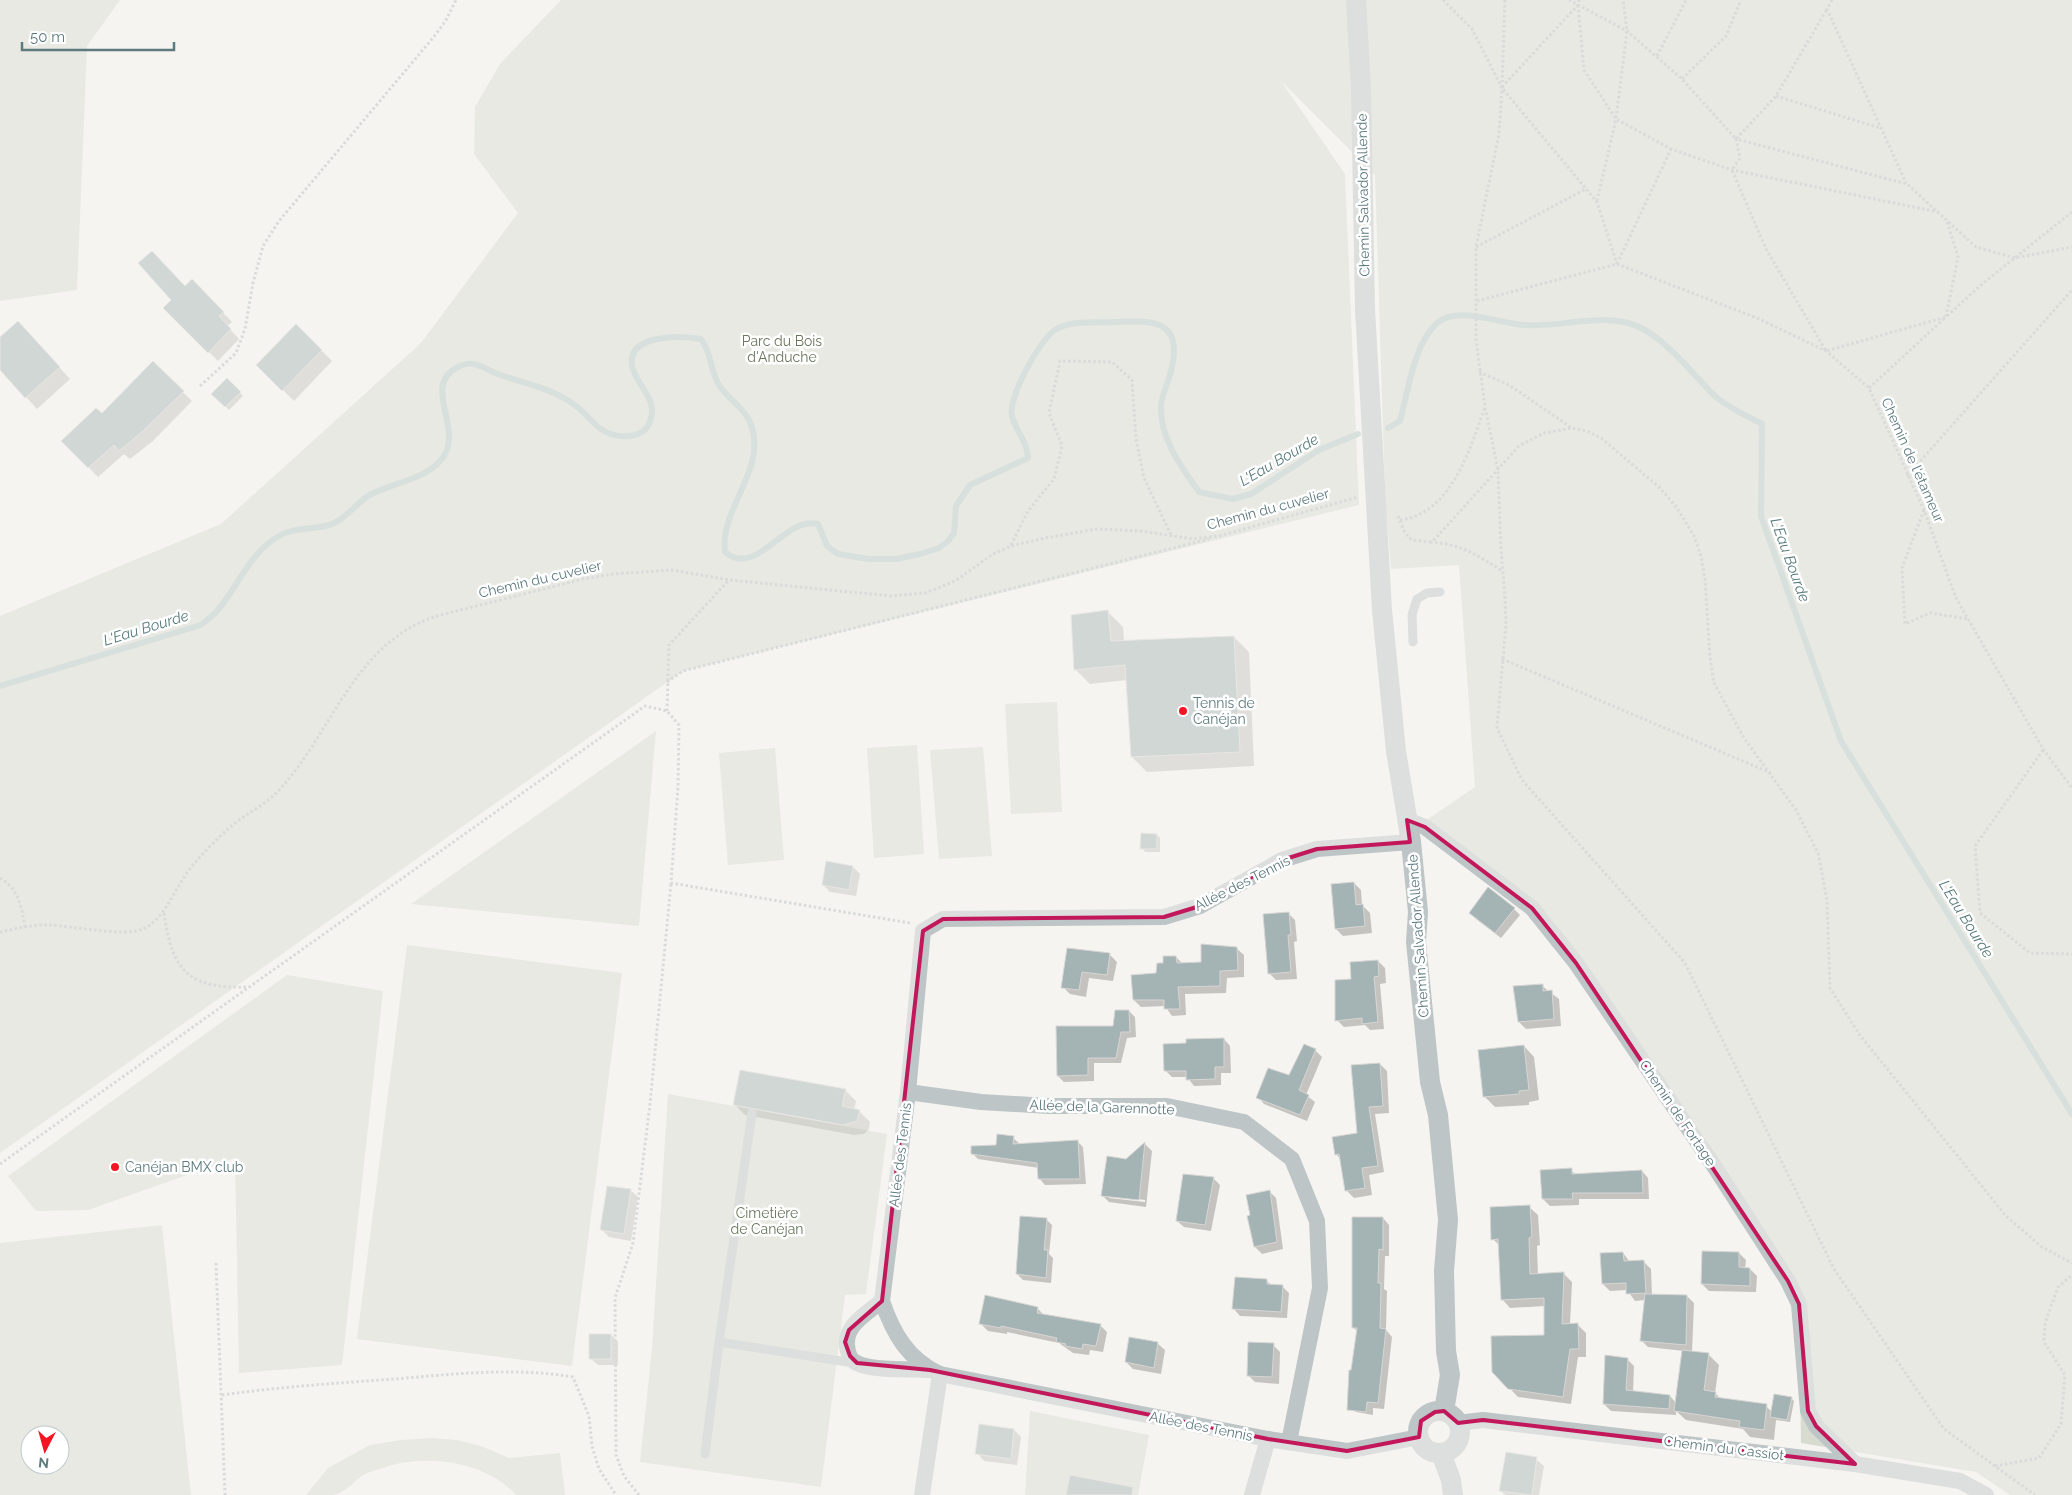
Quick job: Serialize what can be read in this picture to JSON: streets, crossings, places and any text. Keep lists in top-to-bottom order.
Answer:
{
  "streets": {
    "street": [
      "Chemin Salvador Allende",
      "Allée des Tennis",
      "Allée de la Garennotte",
      "Chemin de Fortage",
      "Chemin du Cassiot"
    ],
    "path": ["Chemin de l'étameur", "Chemin du cuvelier"]
  },
  "crossings": [
    ["Chemin Salvador Allende", "Chemin du cuvelier"],
    ["Chemin Salvador Allende", "Allée des Tennis"],
    ["Chemin Salvador Allende", "Chemin de Fortage"],
    ["Chemin Salvador Allende", "Chemin du Cassiot"],
    ["Allée des Tennis", "Allée de la Garennotte"],
    ["Allée des Tennis", "Chemin du Cassiot"],
    ["Chemin de Fortage", "Chemin du Cassiot"]
  ],
  "water": ["L'Eau Bourde"],
  "parks": ["Parc du Bois d'Anduche", "Cimetière de Canéjan"],
  "places": ["Tennis de Canéjan", "Canéjan BMX club"],
  "scale_bar": "50 m",
  "north": "bottom"
}
